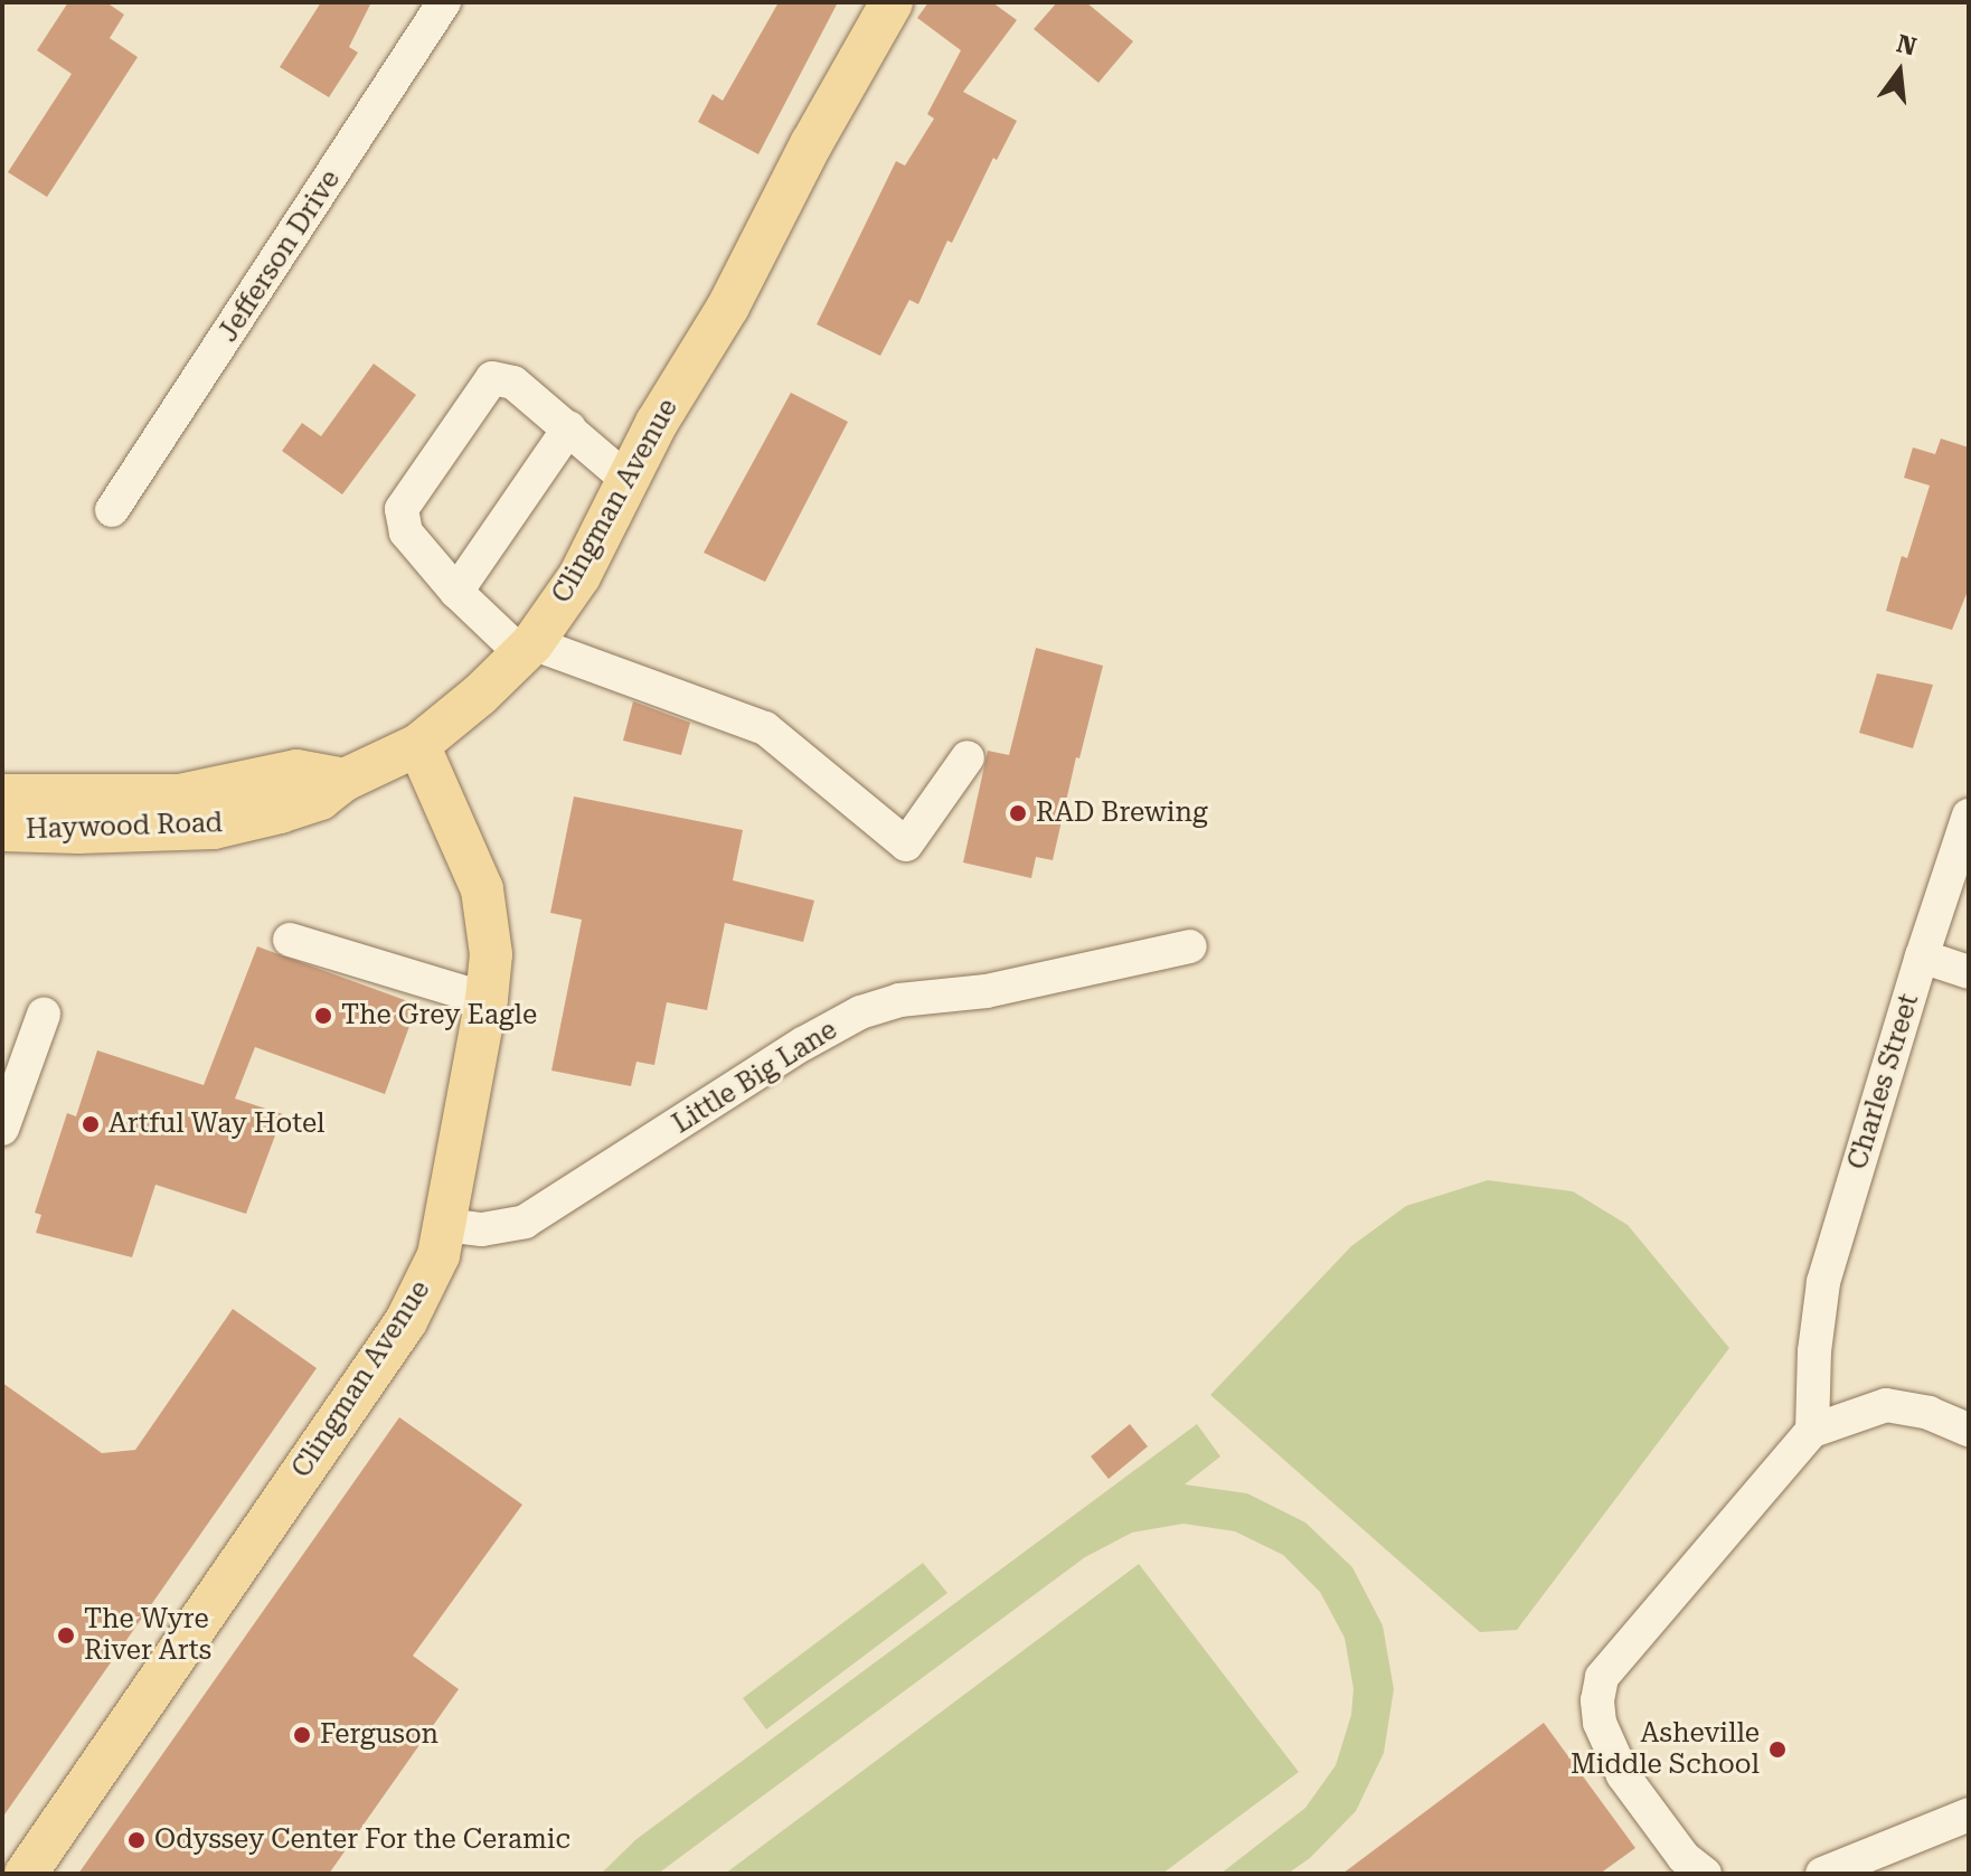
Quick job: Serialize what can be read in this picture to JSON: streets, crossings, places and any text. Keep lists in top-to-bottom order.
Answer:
{
  "streets": {
    "main road": ["Clingman Avenue", "Haywood Road"],
    "street": ["Jefferson Drive", "Little Big Lane", "Charles Street"]
  },
  "crossings": [
    ["Clingman Avenue", "Haywood Road"],
    ["Clingman Avenue", "Little Big Lane"]
  ],
  "places": [
    "RAD Brewing",
    "The Grey Eagle",
    "Artful Way Hotel",
    "The Wyre River Arts",
    "Ferguson",
    "Asheville Middle School",
    "Odyssey Center For the Ceramic"
  ],
  "north": "top"
}
